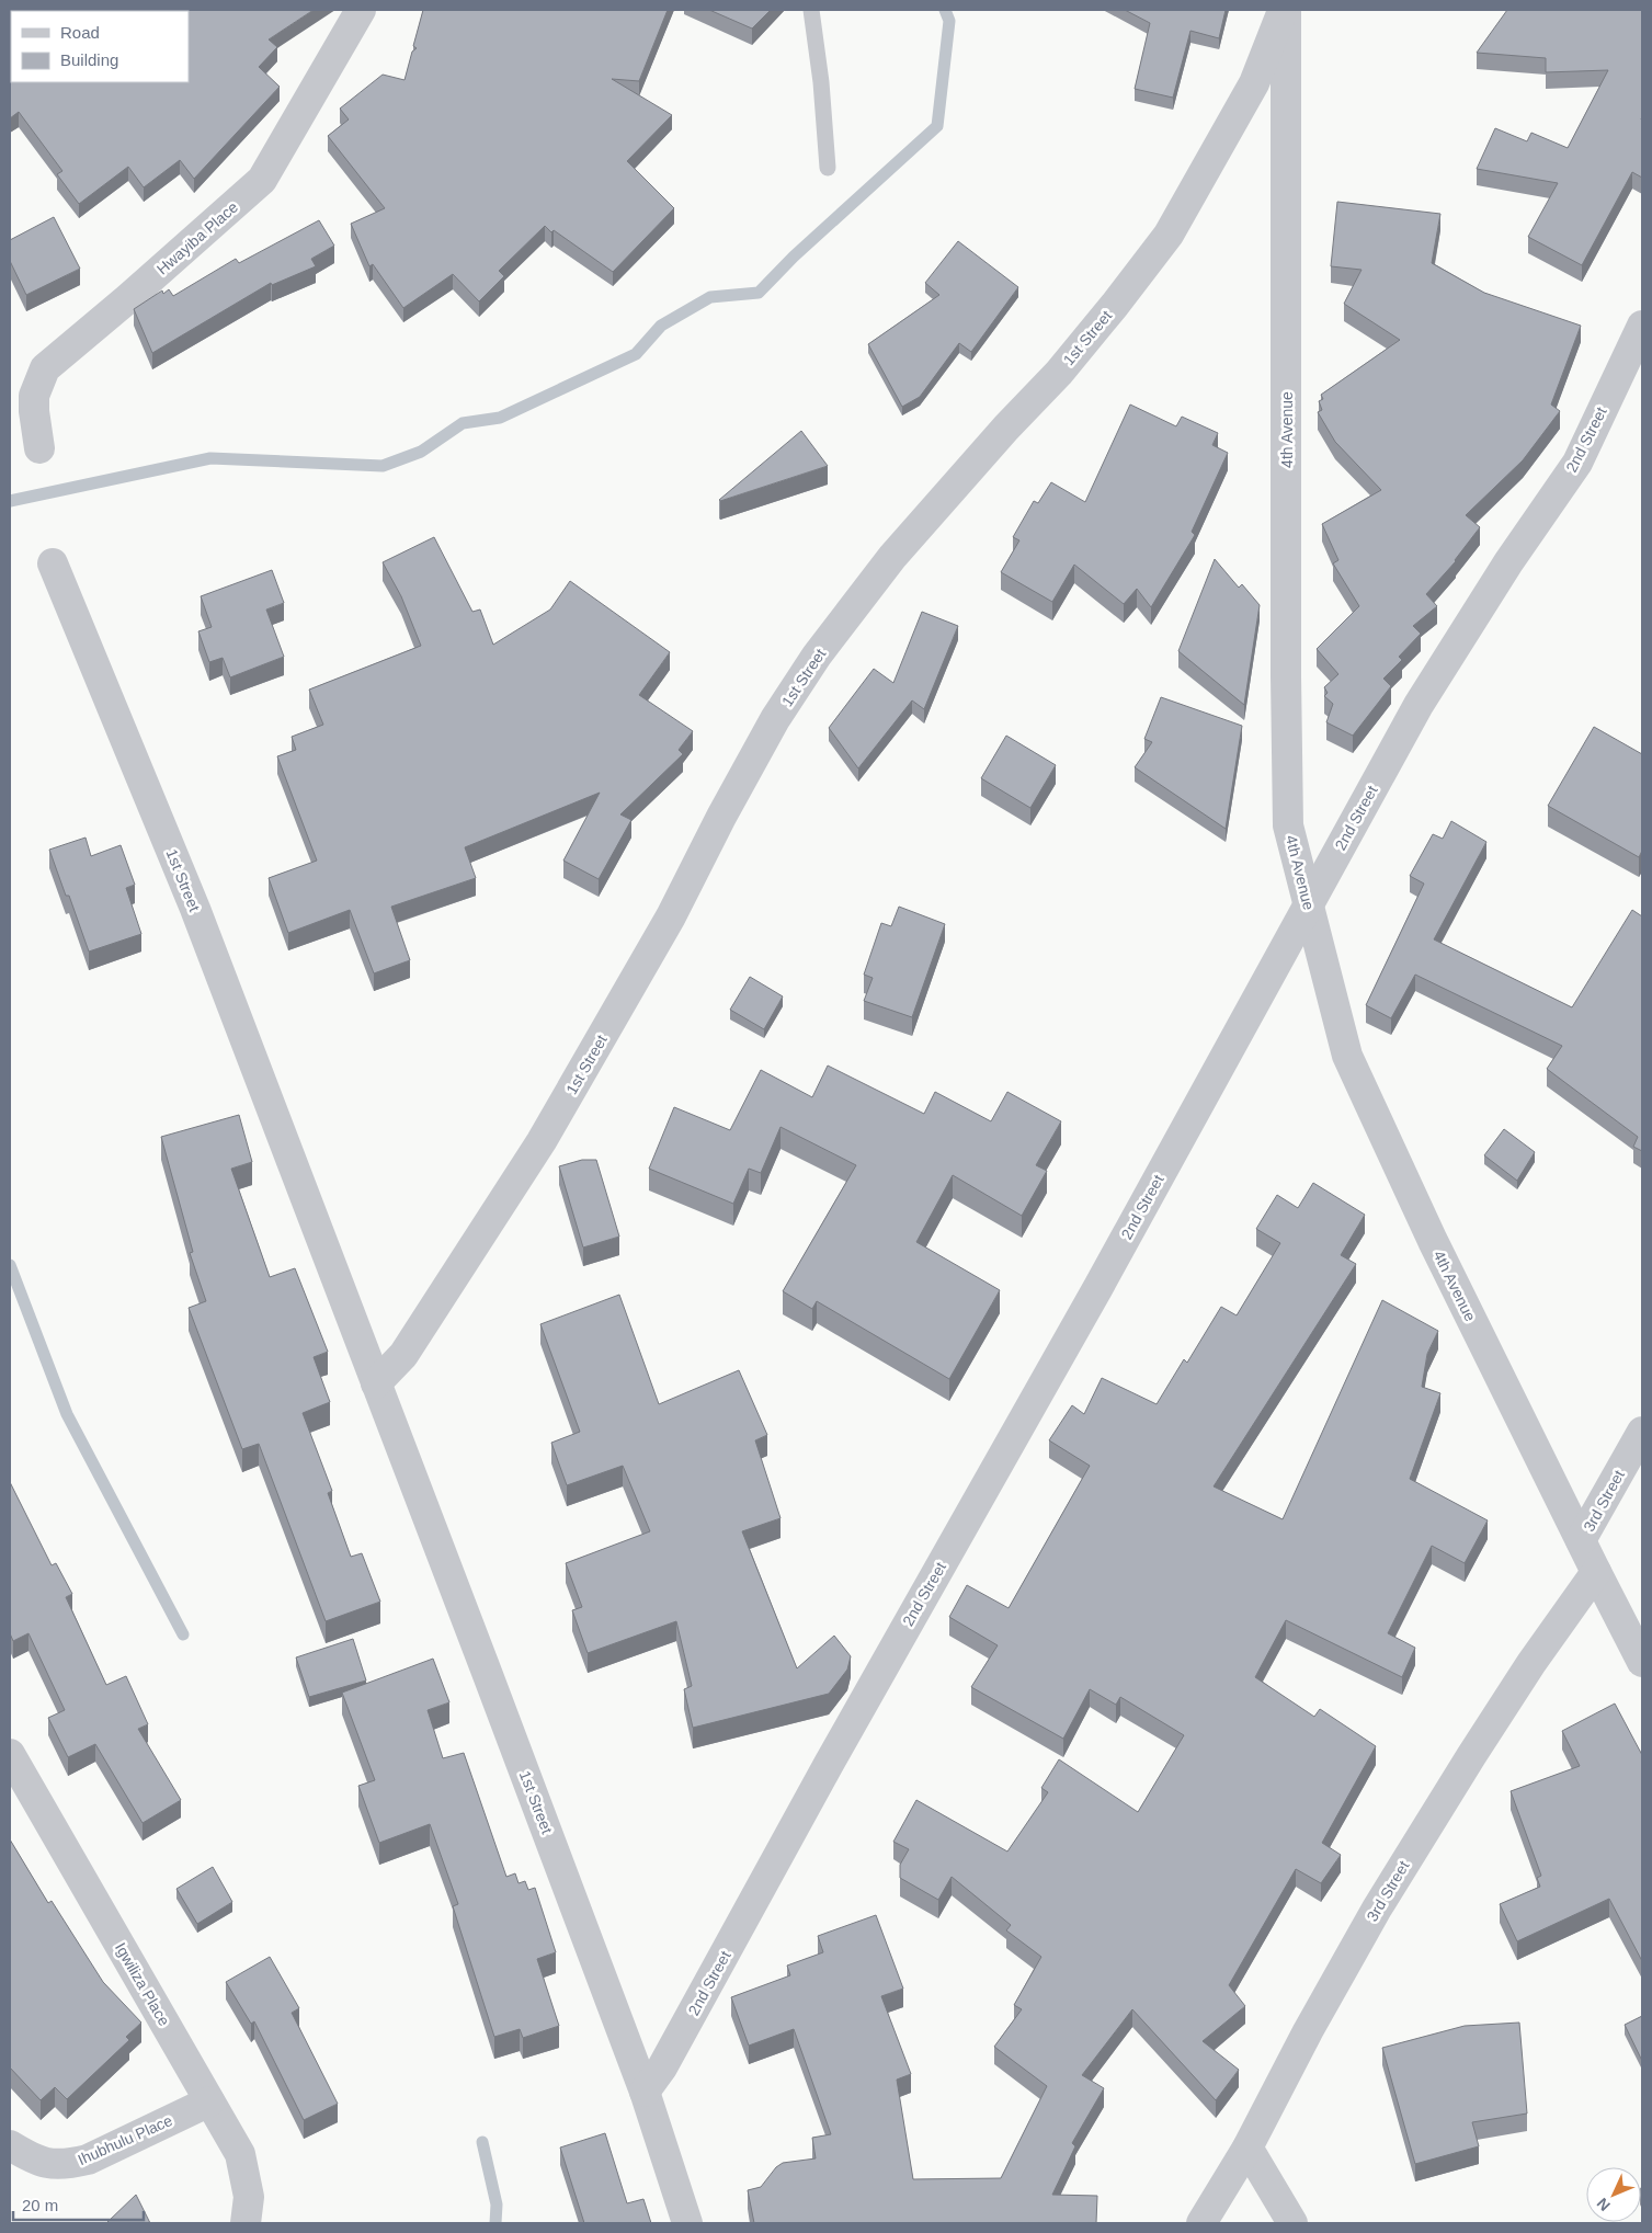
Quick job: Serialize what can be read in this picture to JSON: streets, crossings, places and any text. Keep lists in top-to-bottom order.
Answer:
{
  "streets": {
    "street": [
      "Hwayiba Place",
      "1st Street",
      "4th Avenue",
      "2nd Street",
      "3rd Street",
      "Igwiliza Place",
      "Ihubhulu Place"
    ]
  },
  "crossings": [
    ["1st Street", "4th Avenue"],
    ["1st Street", "2nd Street"],
    ["4th Avenue", "2nd Street"],
    ["4th Avenue", "3rd Street"],
    ["Igwiliza Place", "Ihubhulu Place"]
  ],
  "legend": ["Road", "Building"],
  "scale_bar": "20 m",
  "north": "bottom left"
}
